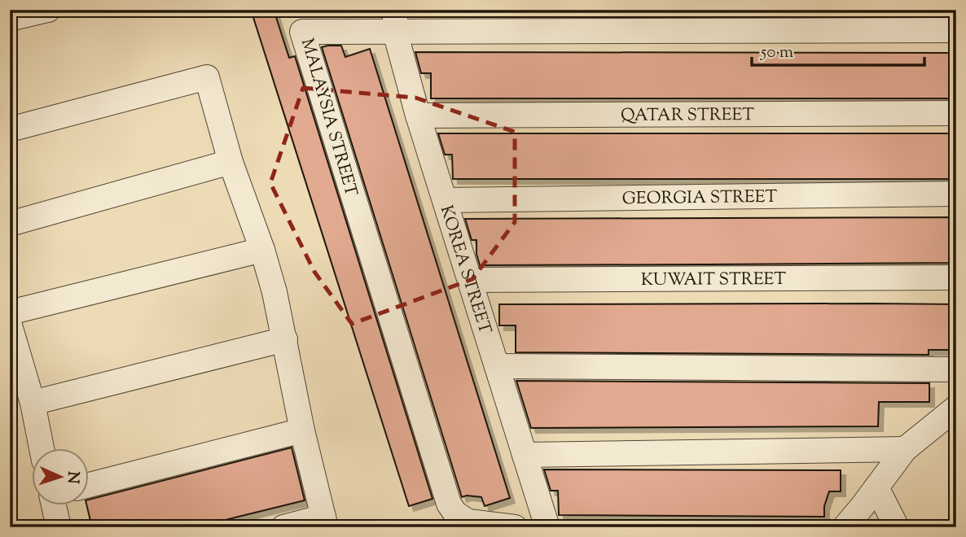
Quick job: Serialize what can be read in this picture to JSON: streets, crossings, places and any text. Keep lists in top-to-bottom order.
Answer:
{
  "streets": {
    "street": [
      "QATAR STREET",
      "MALAYSIA STREET",
      "GEORGIA STREET",
      "KOREA STREET",
      "KUWAIT STREET"
    ]
  },
  "crossings": [
    ["QATAR STREET", "KOREA STREET"],
    ["MALAYSIA STREET", "KOREA STREET"],
    ["GEORGIA STREET", "KOREA STREET"],
    ["KOREA STREET", "KUWAIT STREET"]
  ],
  "scale_bar": "50 m",
  "north": "right"
}
